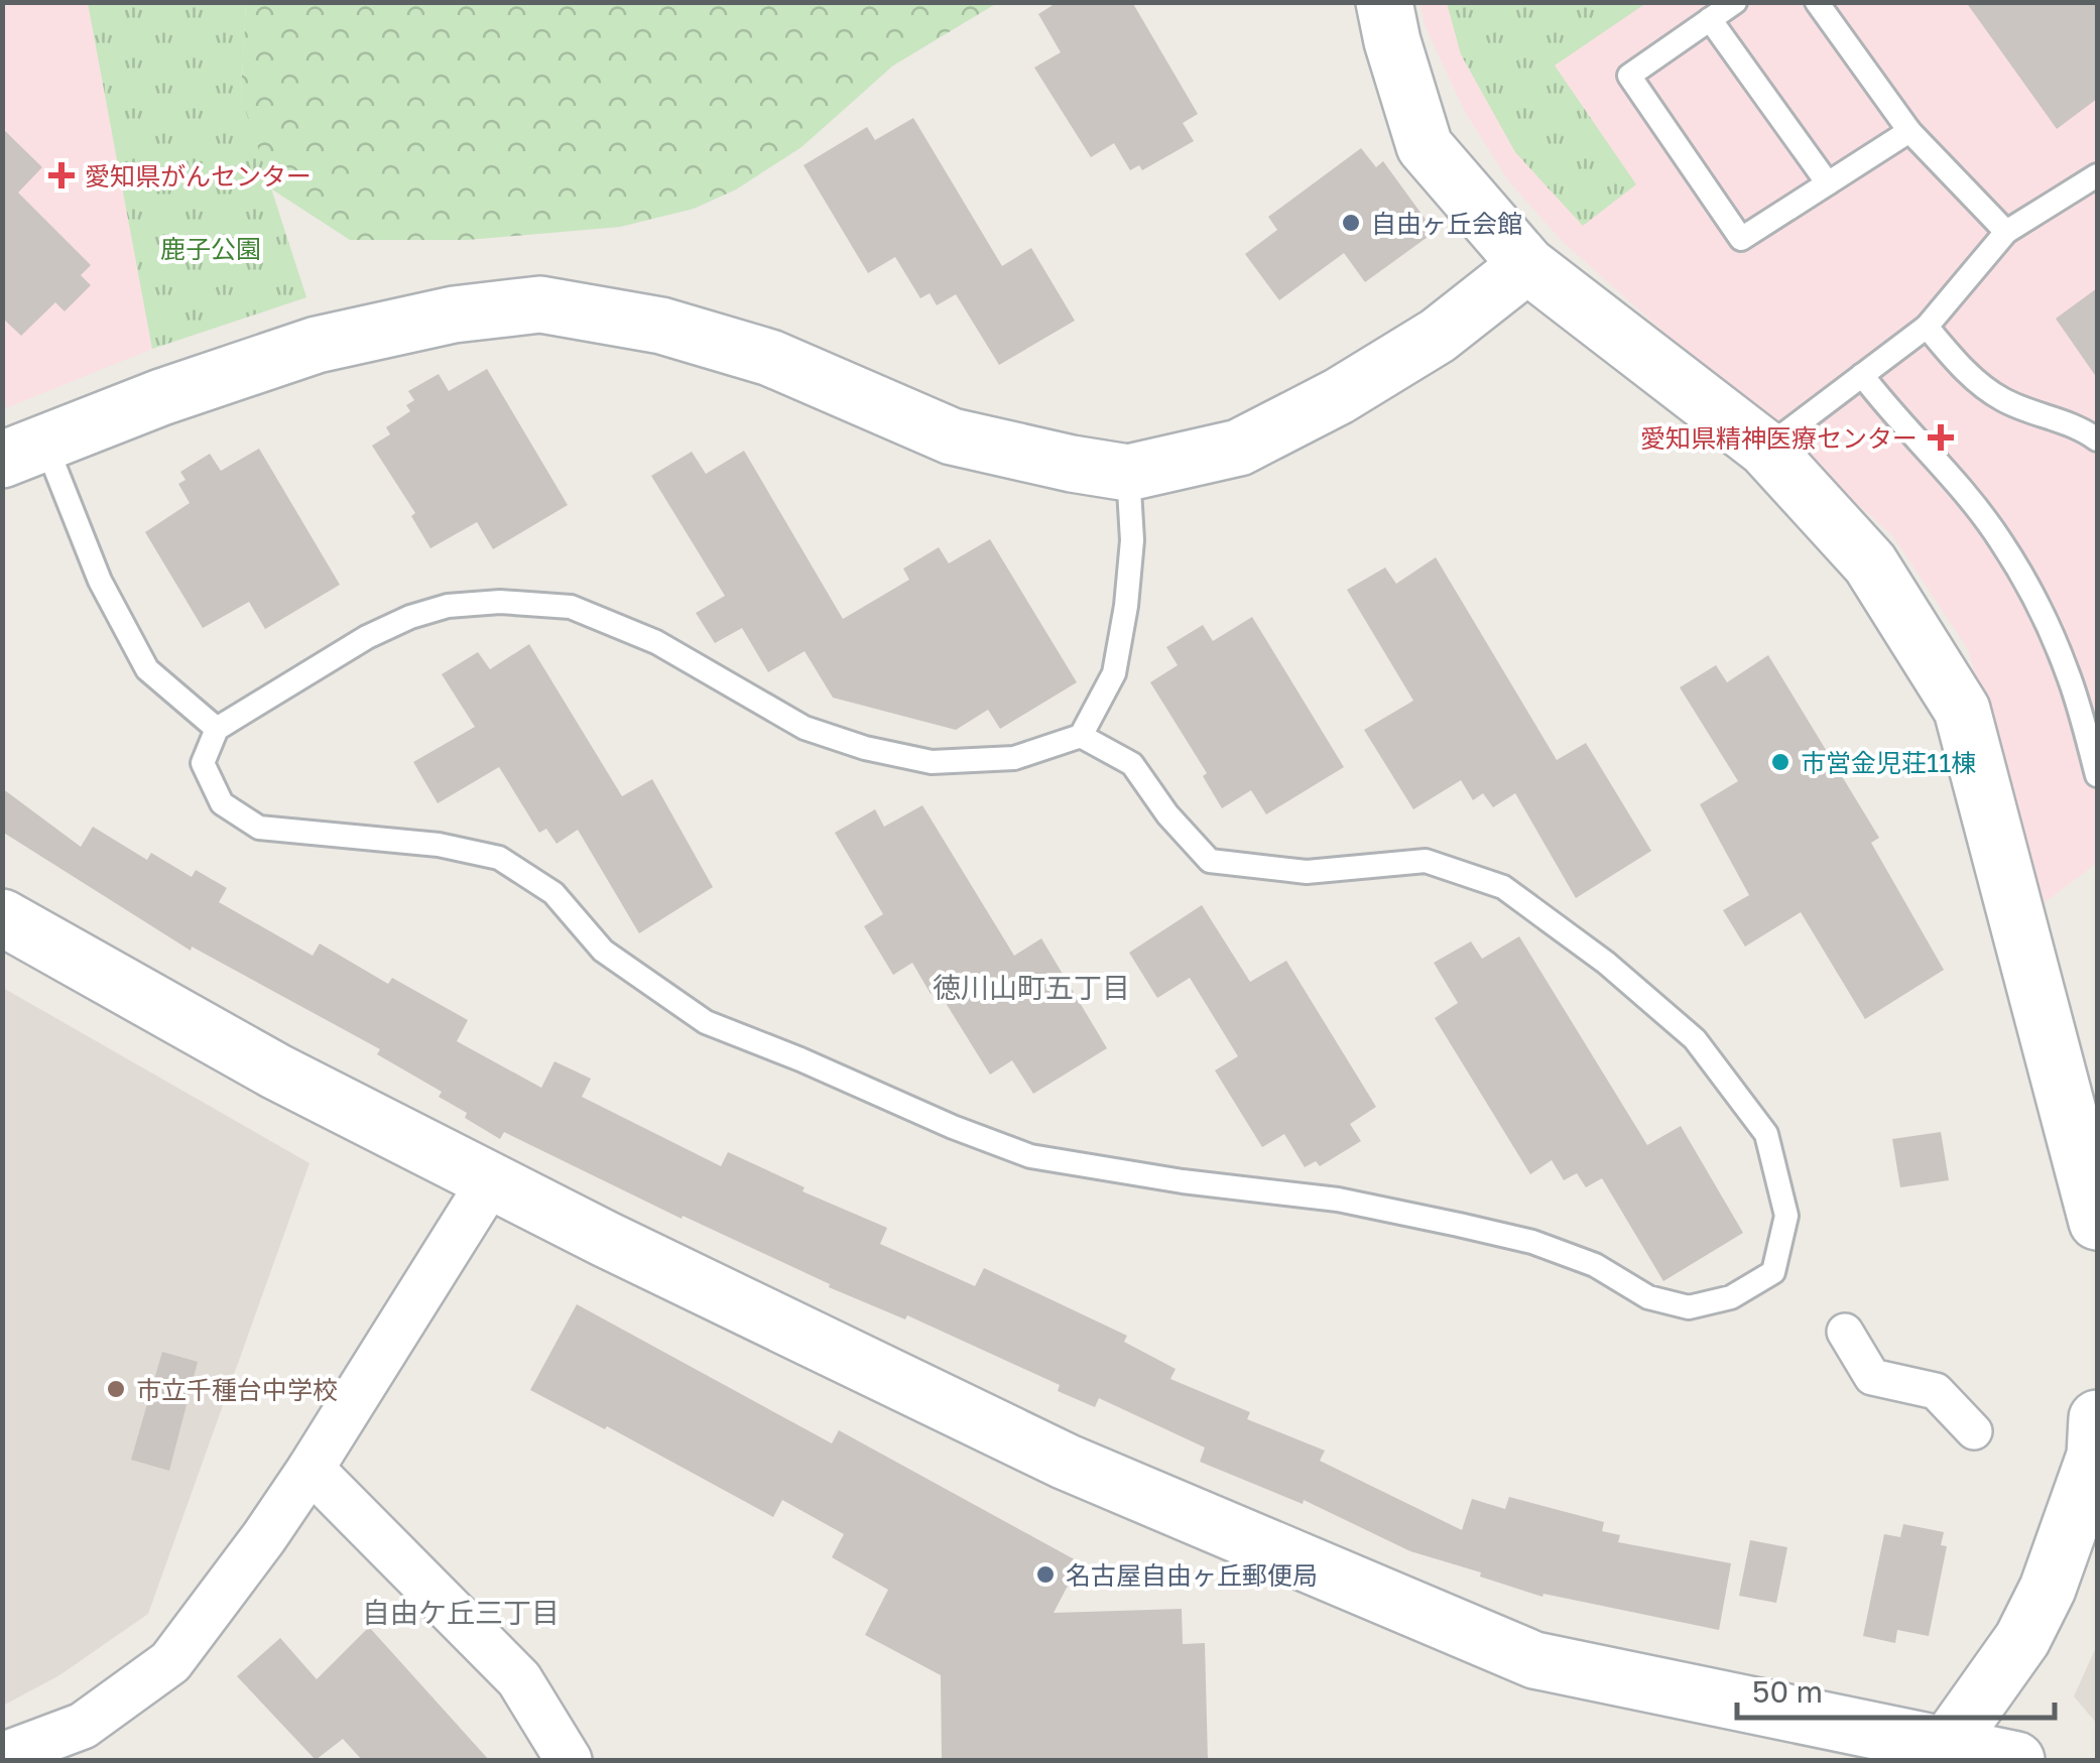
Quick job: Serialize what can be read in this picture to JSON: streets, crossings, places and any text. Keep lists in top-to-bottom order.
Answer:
{
  "districts": ["徳川山町五丁目", "自由ケ丘三丁目"],
  "parks": ["鹿子公園"],
  "places": {
    "health": ["愛知県がんセンター", "愛知県精神医療センター"],
    "other": [
      "自由ヶ丘会館",
      "市営金児荘11棟",
      "市立千種台中学校",
      "名古屋自由ヶ丘郵便局"
    ]
  },
  "scale_bar": "50 m"
}
